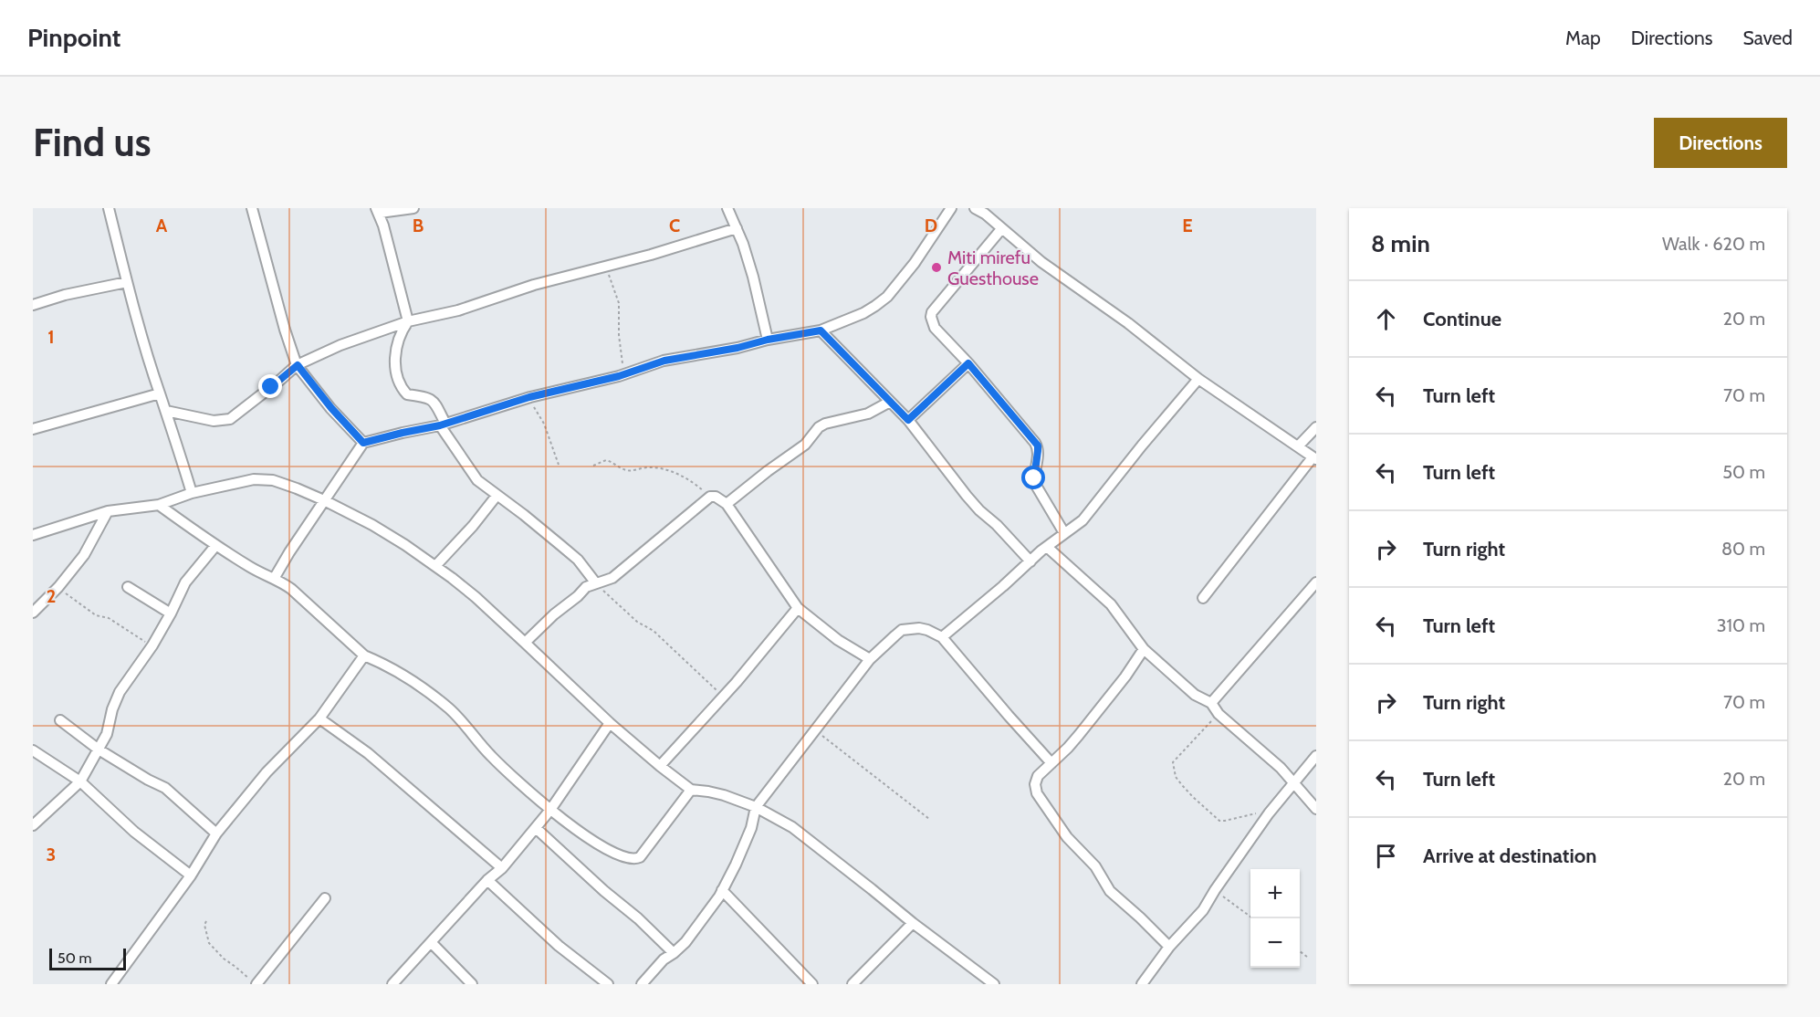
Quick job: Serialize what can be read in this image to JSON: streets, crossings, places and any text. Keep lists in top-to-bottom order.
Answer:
{
  "places": ["Miti mirefu Guesthouse"],
  "scale_bar": "50 m",
  "page": {
    "header": "Pinpoint",
    "nav": ["Map", "Directions", "Saved"],
    "buttons": "Directions",
    "title": "Find us",
    "heading": ["8 min", "Walk · 620 m"],
    "list": [
      ["Continue", "20 m"],
      ["Turn left", "70 m"],
      ["Turn left", "50 m"],
      ["Turn right", "80 m"],
      ["Turn left", "310 m"],
      ["Turn right", "70 m"],
      ["Turn left", "20 m"],
      "Arrive at destination"
    ],
    "map_buttons": ["+", "−"],
    "scale": "50 m"
  },
  "grid": {
    "columns": [
      "A",
      "B",
      "C",
      "D",
      "E"
    ],
    "rows": ["1", "2", "3"]
  }
}
